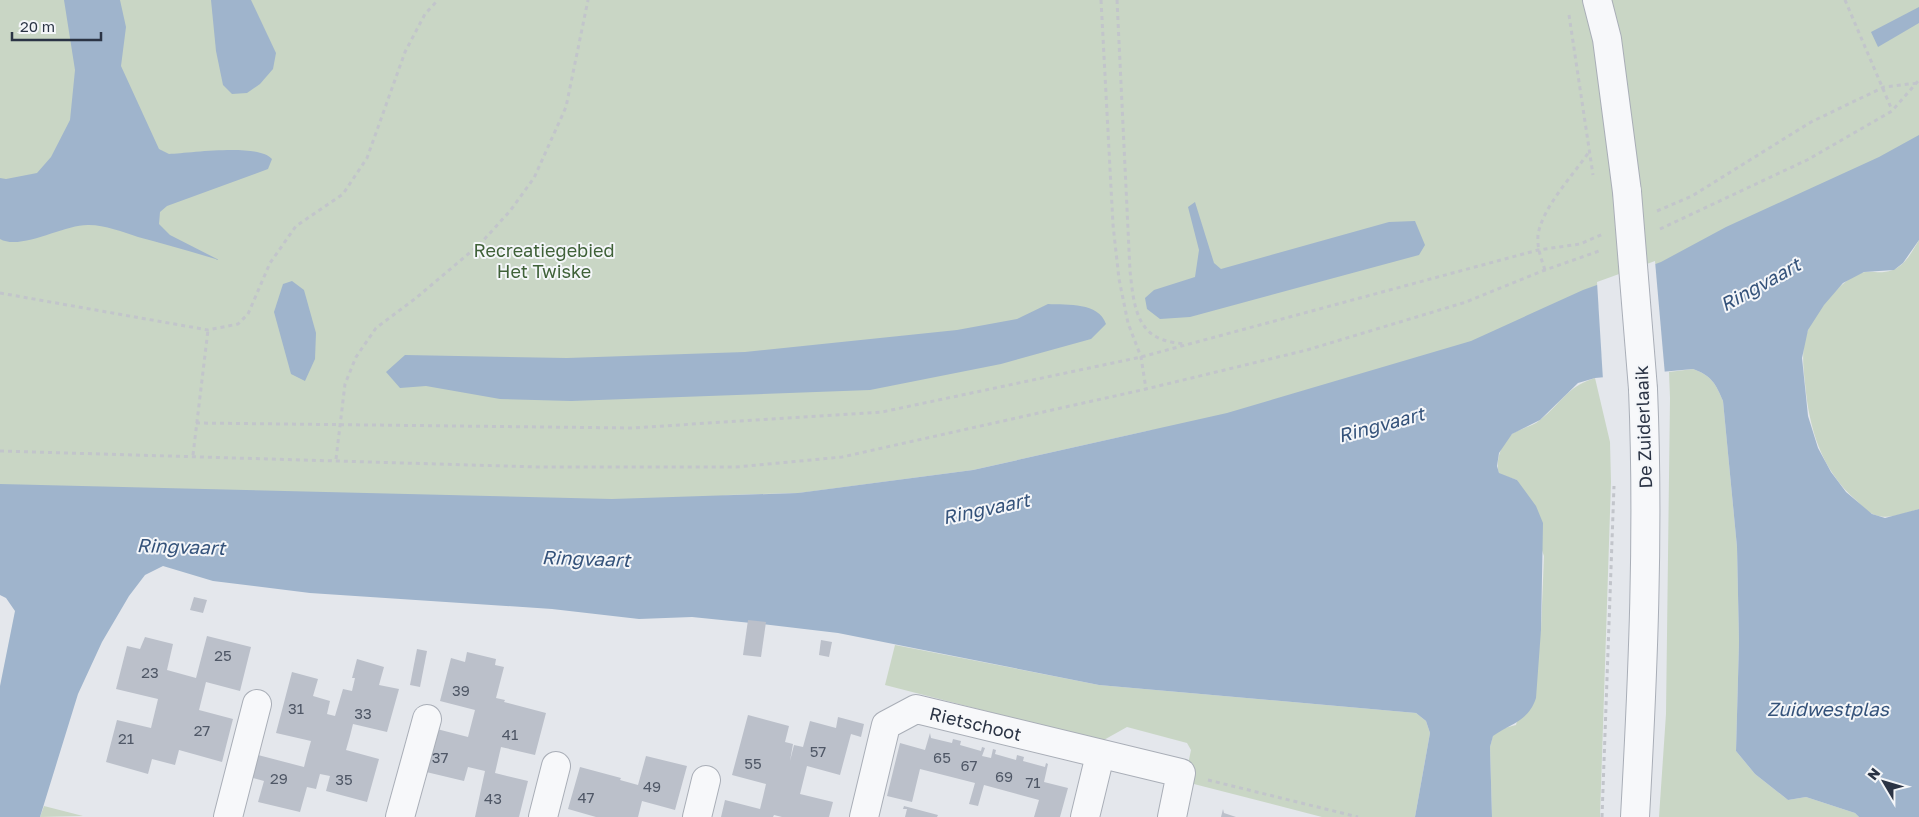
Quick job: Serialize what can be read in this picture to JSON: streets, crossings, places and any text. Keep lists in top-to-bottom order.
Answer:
{
  "streets": {
    "street": ["De Zuiderlaaik", "Rietschoot"]
  },
  "water": ["Ringvaart", "Zuidwestplas"],
  "parks": ["Recreatiegebied Het Twiske"],
  "house_numbers": [
    "25",
    "23",
    "39",
    "31",
    "33",
    "27",
    "41",
    "21",
    "57",
    "37",
    "65",
    "55",
    "67",
    "69",
    "29",
    "35",
    "71",
    "49",
    "47",
    "43"
  ],
  "scale_bar": "20 m",
  "north": "top left"
}
